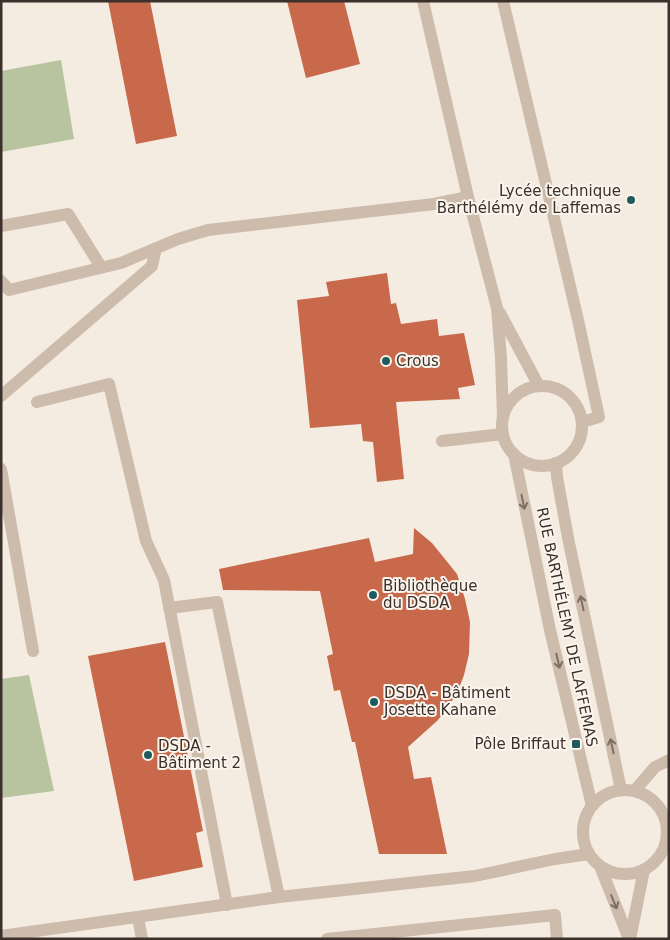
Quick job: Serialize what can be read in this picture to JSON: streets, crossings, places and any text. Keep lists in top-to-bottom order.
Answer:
{
  "streets": {
    "street": ["RUE BARTHÉLEMY DE LAFFEMAS"]
  },
  "places": {
    "other": [
      "Lycée technique Barthélémy de Laffemas",
      "Crous",
      "Bibliothèque du DSDA",
      "DSDA - Bâtiment Josette Kahane",
      "DSDA - Bâtiment 2"
    ],
    "transit": ["Pôle Briffaut"]
  }
}
